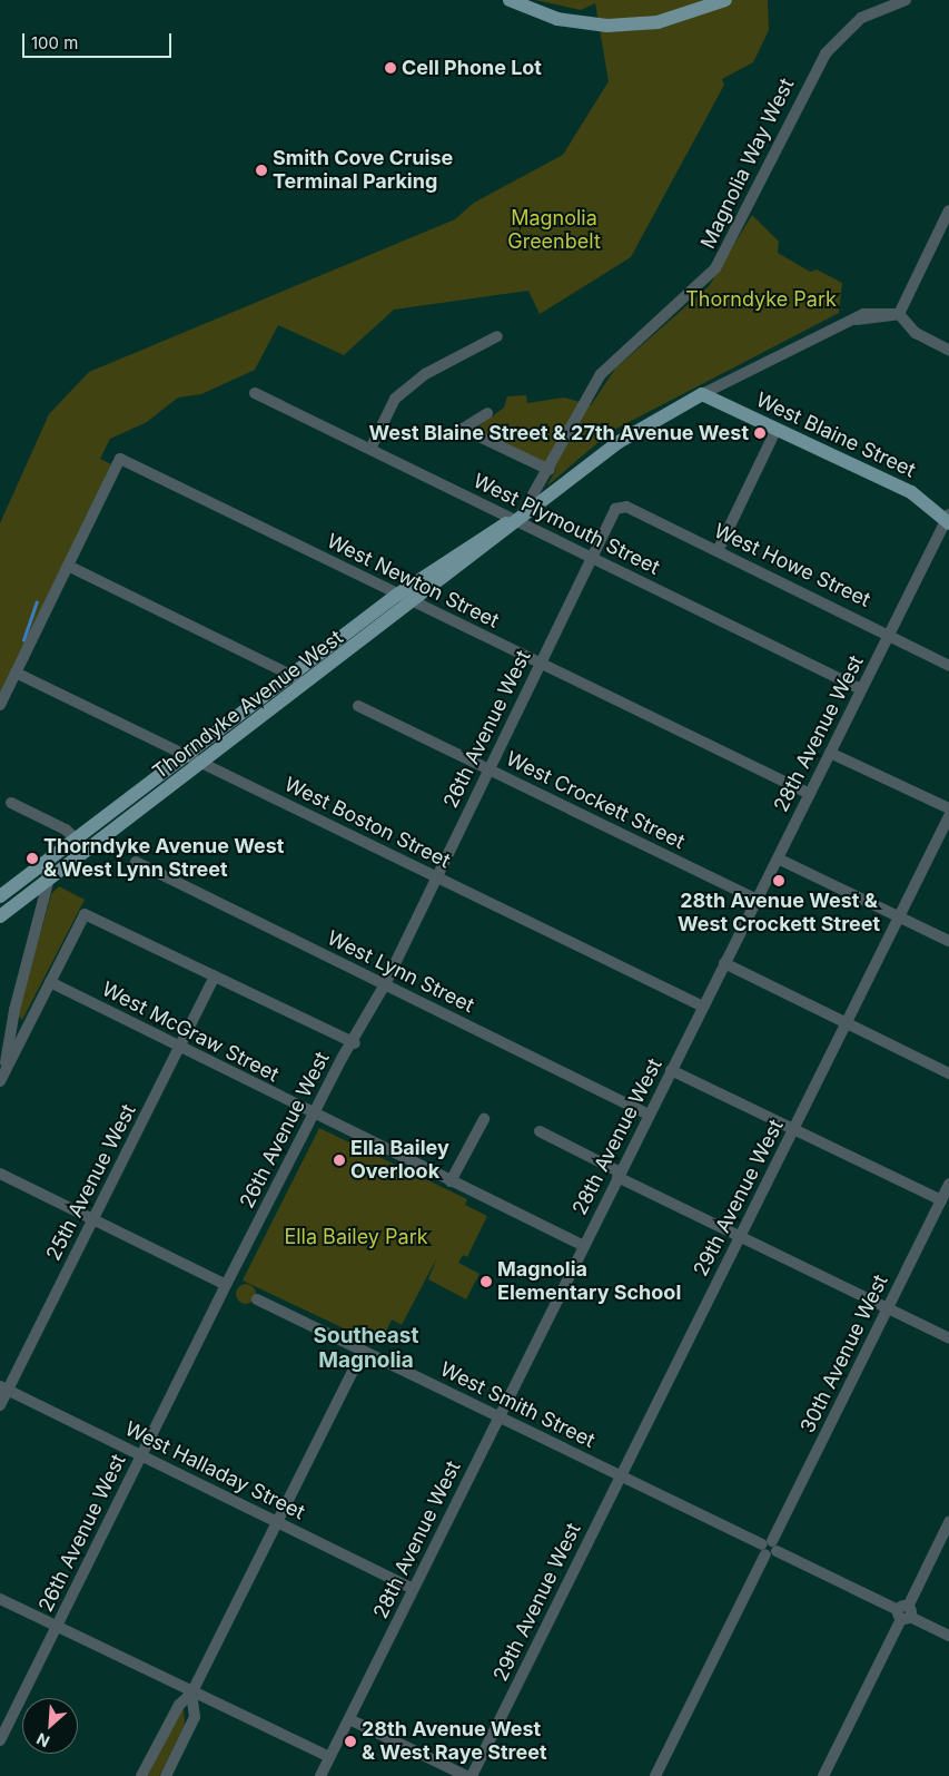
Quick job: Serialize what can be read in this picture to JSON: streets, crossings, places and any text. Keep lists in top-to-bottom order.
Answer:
{
  "streets": {
    "main road": ["West Blaine Street", "Thorndyke Avenue West"],
    "street": [
      "Magnolia Way West",
      "West Plymouth Street",
      "West Howe Street",
      "West Newton Street",
      "26th Avenue West",
      "28th Avenue West",
      "West Crockett Street",
      "West Boston Street",
      "West Lynn Street",
      "West McGraw Street",
      "25th Avenue West",
      "29th Avenue West",
      "30th Avenue West",
      "West Smith Street",
      "West Halladay Street"
    ]
  },
  "crossings": [
    ["Magnolia Way West", "West Plymouth Street"],
    ["Magnolia Way West", "Thorndyke Avenue West"],
    ["West Blaine Street", "Thorndyke Avenue West"],
    ["West Blaine Street", "28th Avenue West"],
    ["West Plymouth Street", "Thorndyke Avenue West"],
    ["West Plymouth Street", "26th Avenue West"],
    ["West Plymouth Street", "28th Avenue West"],
    ["West Howe Street", "26th Avenue West"],
    ["West Howe Street", "28th Avenue West"],
    ["West Newton Street", "Thorndyke Avenue West"],
    ["West Newton Street", "26th Avenue West"],
    ["West Newton Street", "28th Avenue West"],
    ["Thorndyke Avenue West", "West Boston Street"],
    ["26th Avenue West", "West Crockett Street"],
    ["26th Avenue West", "West Boston Street"],
    ["26th Avenue West", "West Lynn Street"],
    ["26th Avenue West", "West McGraw Street"],
    ["26th Avenue West", "West Halladay Street"],
    ["28th Avenue West", "West Crockett Street"],
    ["28th Avenue West", "West Boston Street"],
    ["28th Avenue West", "West Lynn Street"],
    ["28th Avenue West", "West McGraw Street"],
    ["28th Avenue West", "West Smith Street"],
    ["28th Avenue West", "West Halladay Street"],
    ["West McGraw Street", "25th Avenue West"],
    ["25th Avenue West", "West Halladay Street"],
    ["29th Avenue West", "West Smith Street"],
    ["30th Avenue West", "West Smith Street"]
  ],
  "districts": ["Southeast Magnolia"],
  "parks": ["Magnolia Greenbelt", "Thorndyke Park", "Ella Bailey Park"],
  "places": [
    "Cell Phone Lot",
    "Smith Cove Cruise Terminal Parking",
    "West Blaine Street & 27th Avenue West",
    "Thorndyke Avenue West & West Lynn Street",
    "28th Avenue West & West Crockett Street",
    "Ella Bailey Overlook",
    "Magnolia Elementary School",
    "28th Avenue West & West Raye Street"
  ],
  "scale_bar": "100 m",
  "north": "bottom left"
}
